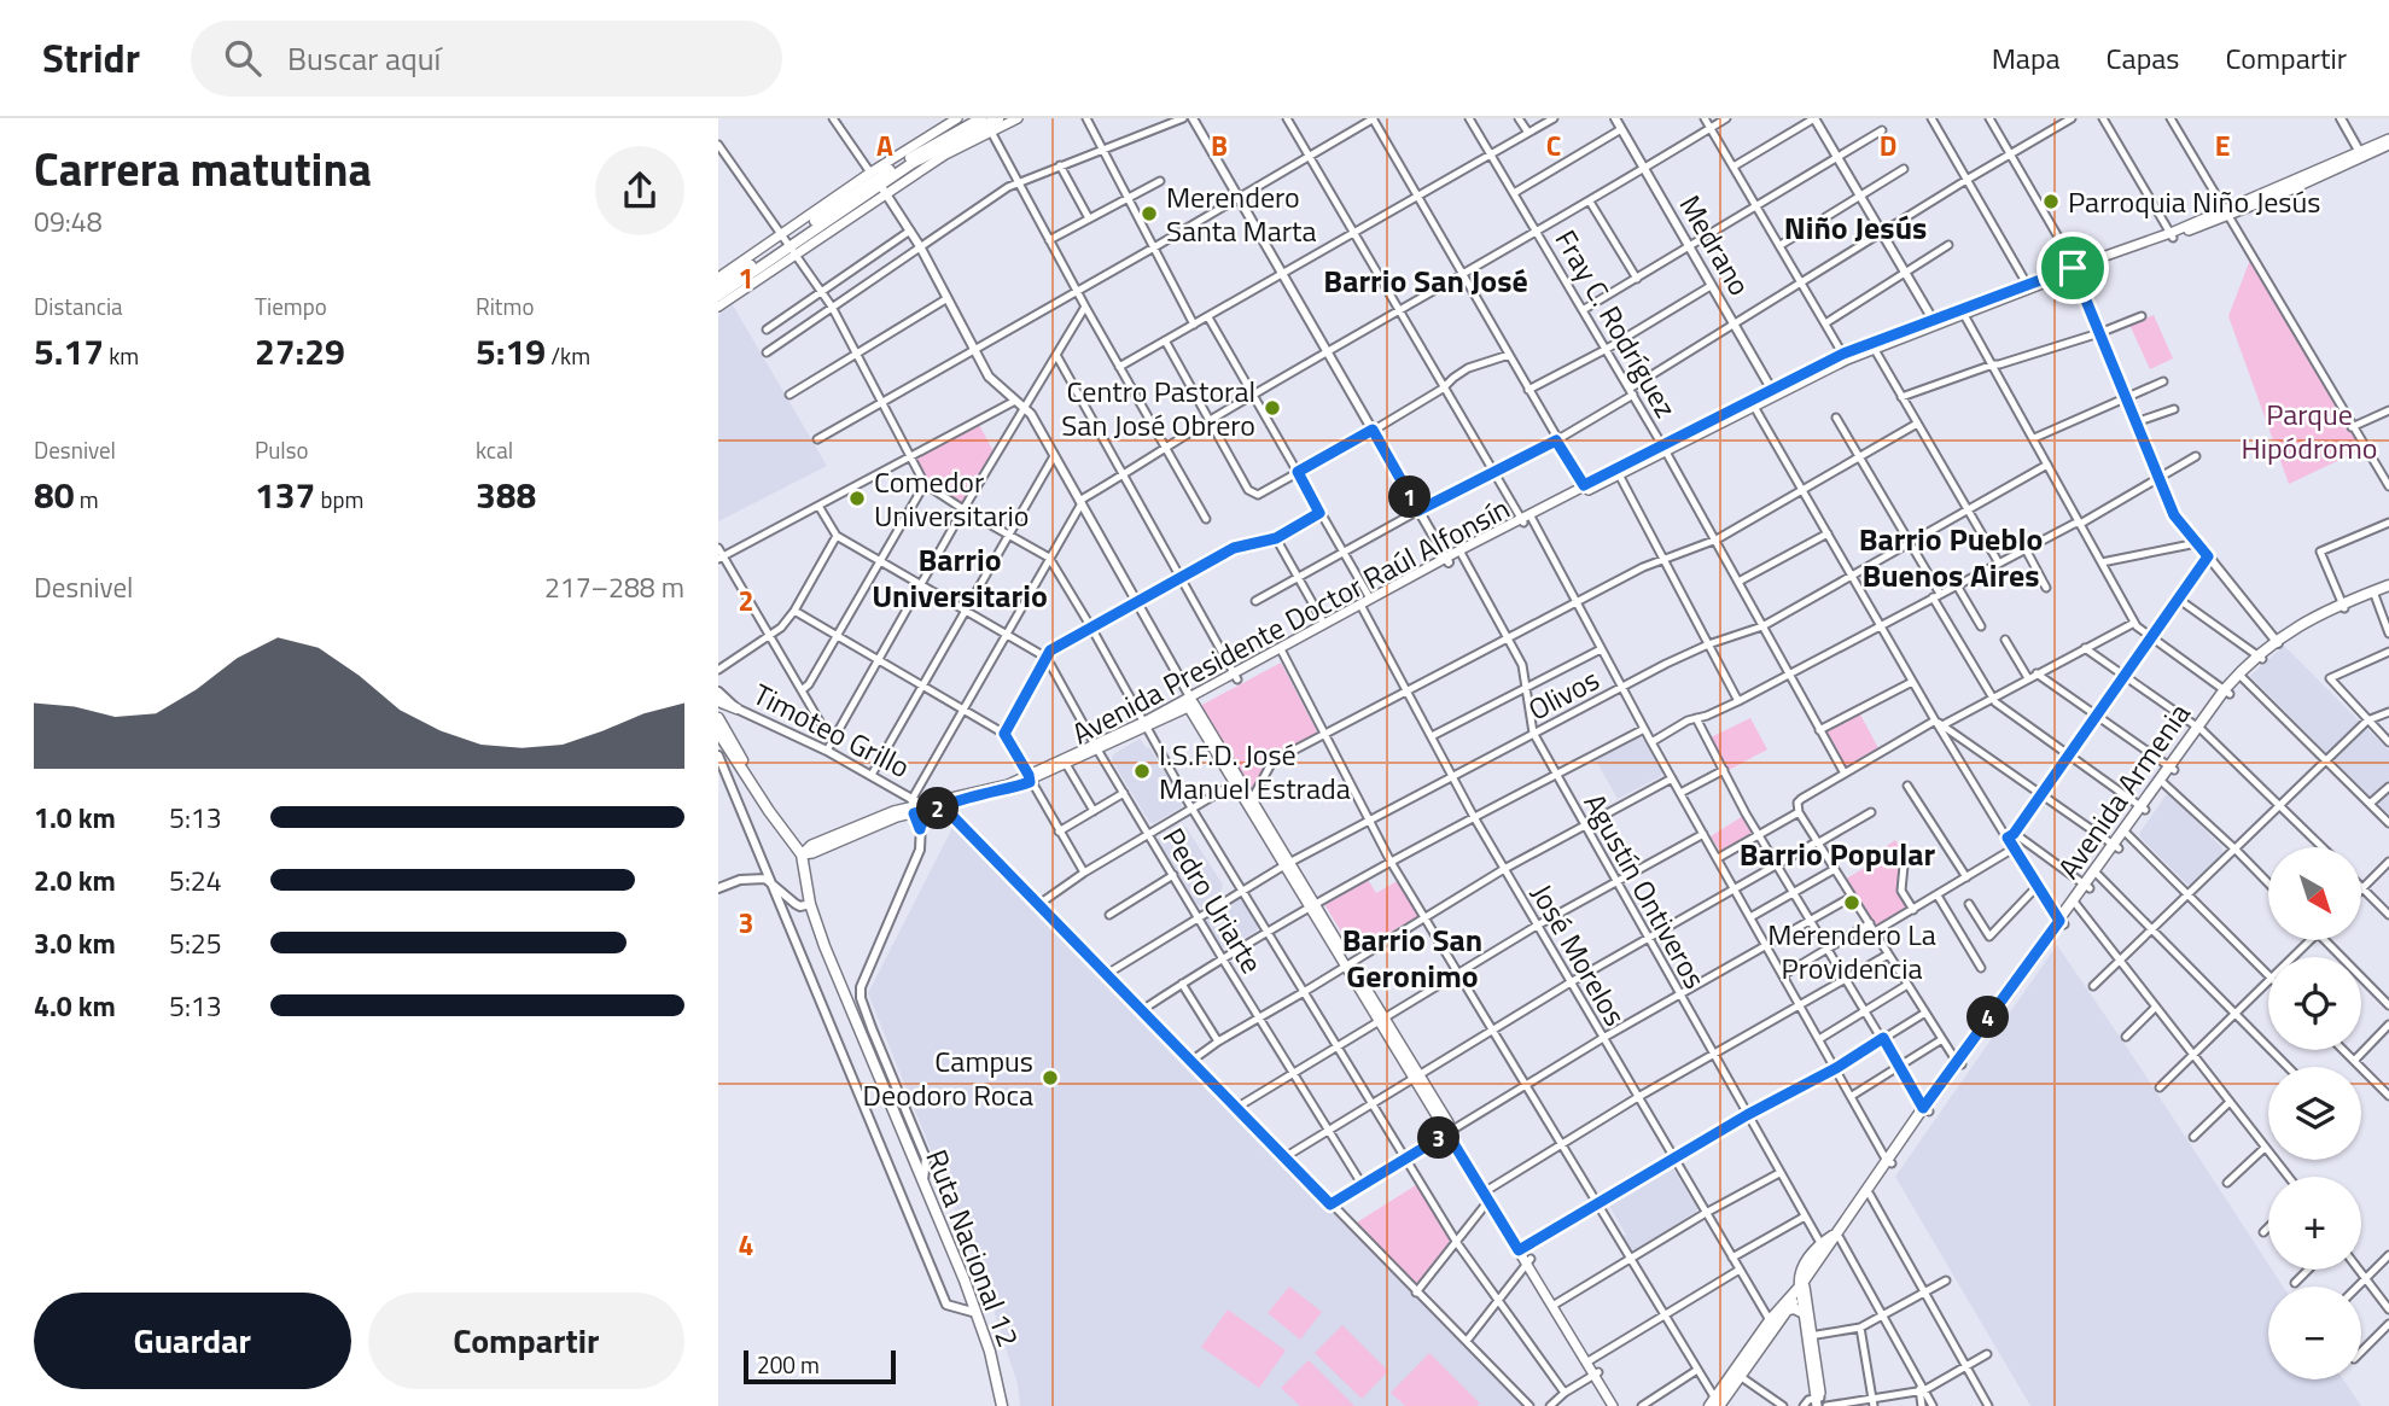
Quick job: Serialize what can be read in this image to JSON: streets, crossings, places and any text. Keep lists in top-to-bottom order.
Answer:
{
  "streets": {
    "main road": ["Avenida Presidente Doctor Raúl Alfonsín", "Avenida Armenia", "Ruta Nacional 12"],
    "street": [
      "Medrano",
      "Fray C. Rodríguez",
      "Olivos",
      "Timoteo Grillo",
      "Agustín Ontiveros",
      "Pedro Uriarte",
      "José Morelos"
    ]
  },
  "crossings": [
    ["Medrano", "Avenida Presidente Doctor Raúl Alfonsín"],
    ["Fray C. Rodríguez", "Avenida Presidente Doctor Raúl Alfonsín"],
    ["Fray C. Rodríguez", "Olivos"],
    ["Avenida Presidente Doctor Raúl Alfonsín", "Timoteo Grillo"],
    ["Avenida Presidente Doctor Raúl Alfonsín", "Agustín Ontiveros"],
    ["Avenida Presidente Doctor Raúl Alfonsín", "Pedro Uriarte"],
    ["Avenida Presidente Doctor Raúl Alfonsín", "José Morelos"],
    ["Avenida Presidente Doctor Raúl Alfonsín", "Ruta Nacional 12"],
    ["Olivos", "Agustín Ontiveros"],
    ["Olivos", "Pedro Uriarte"],
    ["Olivos", "José Morelos"]
  ],
  "districts": [
    "Niño Jesús",
    "Barrio San José",
    "Barrio Pueblo Buenos Aires",
    "Barrio Universitario",
    "Barrio Popular",
    "Barrio San Geronimo"
  ],
  "parks": ["Parque Hipódromo"],
  "places": [
    "Parroquia Niño Jesús",
    "Merendero Santa Marta",
    "Centro Pastoral San José Obrero",
    "Comedor Universitario",
    "I.S.F.D. José Manuel Estrada",
    "Merendero La Providencia",
    "Campus Deodoro Roca"
  ],
  "scale_bar": "200 m",
  "north": "bottom right",
  "page": {
    "header": "Stridr",
    "search": "Buscar aquí",
    "nav": ["Mapa", "Capas", "Compartir"],
    "heading": ["Carrera matutina", "09:48"],
    "stats": [
      ["Distancia", "5.17 km"],
      ["Tiempo", "27:29"],
      ["Ritmo", "5:19 /km"],
      ["Desnivel", "80 m"],
      ["Pulso", "137 bpm"],
      ["kcal", "388"]
    ],
    "pins": [
      "1",
      "2",
      "4",
      "3"
    ],
    "chart": ["Desnivel", "217–288 m"],
    "list": [
      {
        "name": "1.0 km",
        "note": "5:13"
      },
      {
        "name": "2.0 km",
        "note": "5:24"
      },
      {
        "name": "3.0 km",
        "note": "5:25"
      },
      {
        "name": "4.0 km",
        "note": "5:13"
      }
    ],
    "map_buttons": ["+", "−"],
    "buttons": ["Guardar", "Compartir"],
    "scale": "200 m"
  },
  "grid": {
    "columns": [
      "A",
      "B",
      "C",
      "D",
      "E"
    ],
    "rows": [
      "1",
      "2",
      "3",
      "4"
    ]
  }
}
